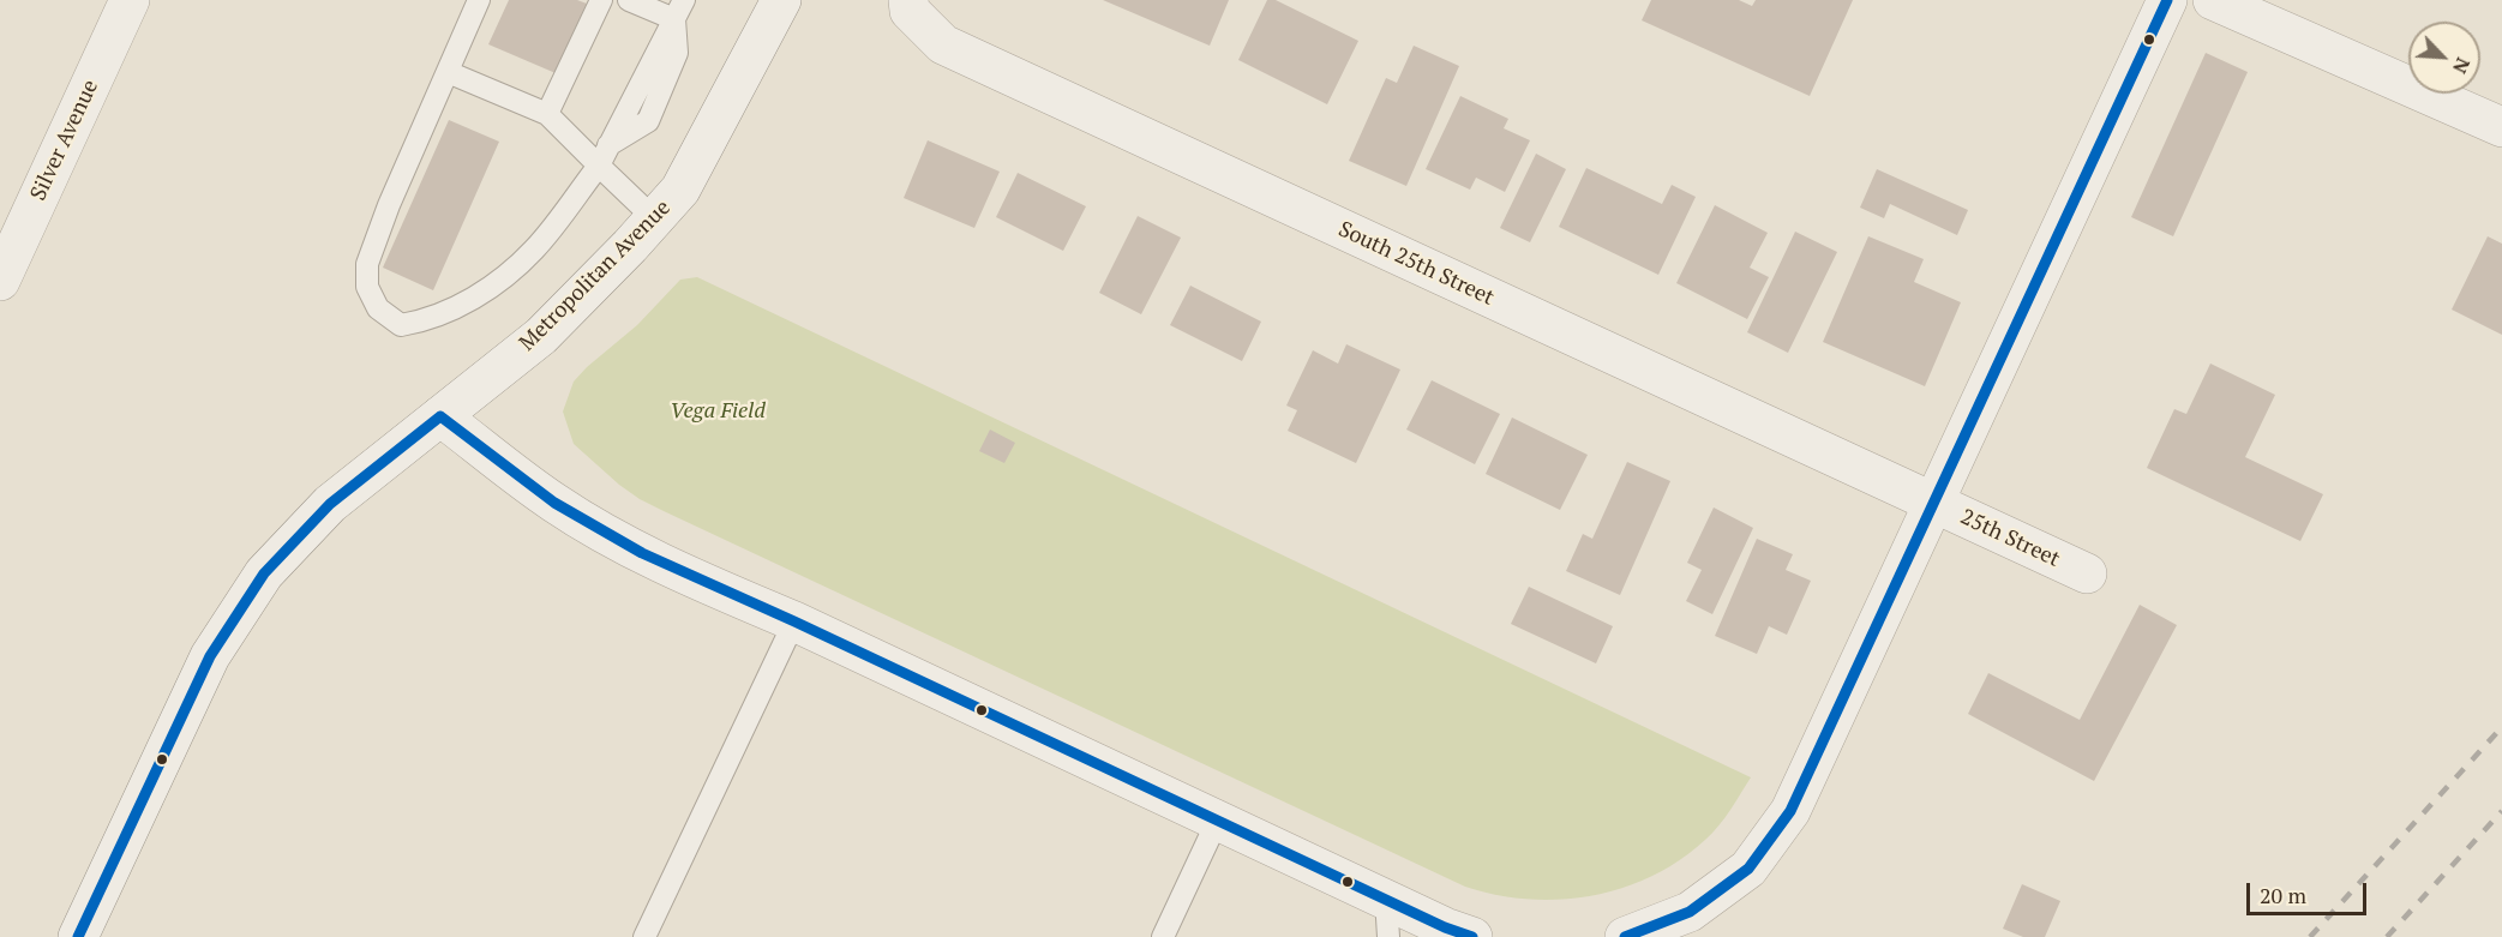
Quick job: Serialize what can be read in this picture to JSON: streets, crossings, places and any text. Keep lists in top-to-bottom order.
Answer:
{
  "streets": {
    "street": [
      "Silver Avenue",
      "South 25th Street",
      "Metropolitan Avenue",
      "25th Street"
    ]
  },
  "crossings": [
    ["South 25th Street", "25th Street"]
  ],
  "parks": ["Vega Field"],
  "scale_bar": "20 m",
  "north": "bottom right"
}
